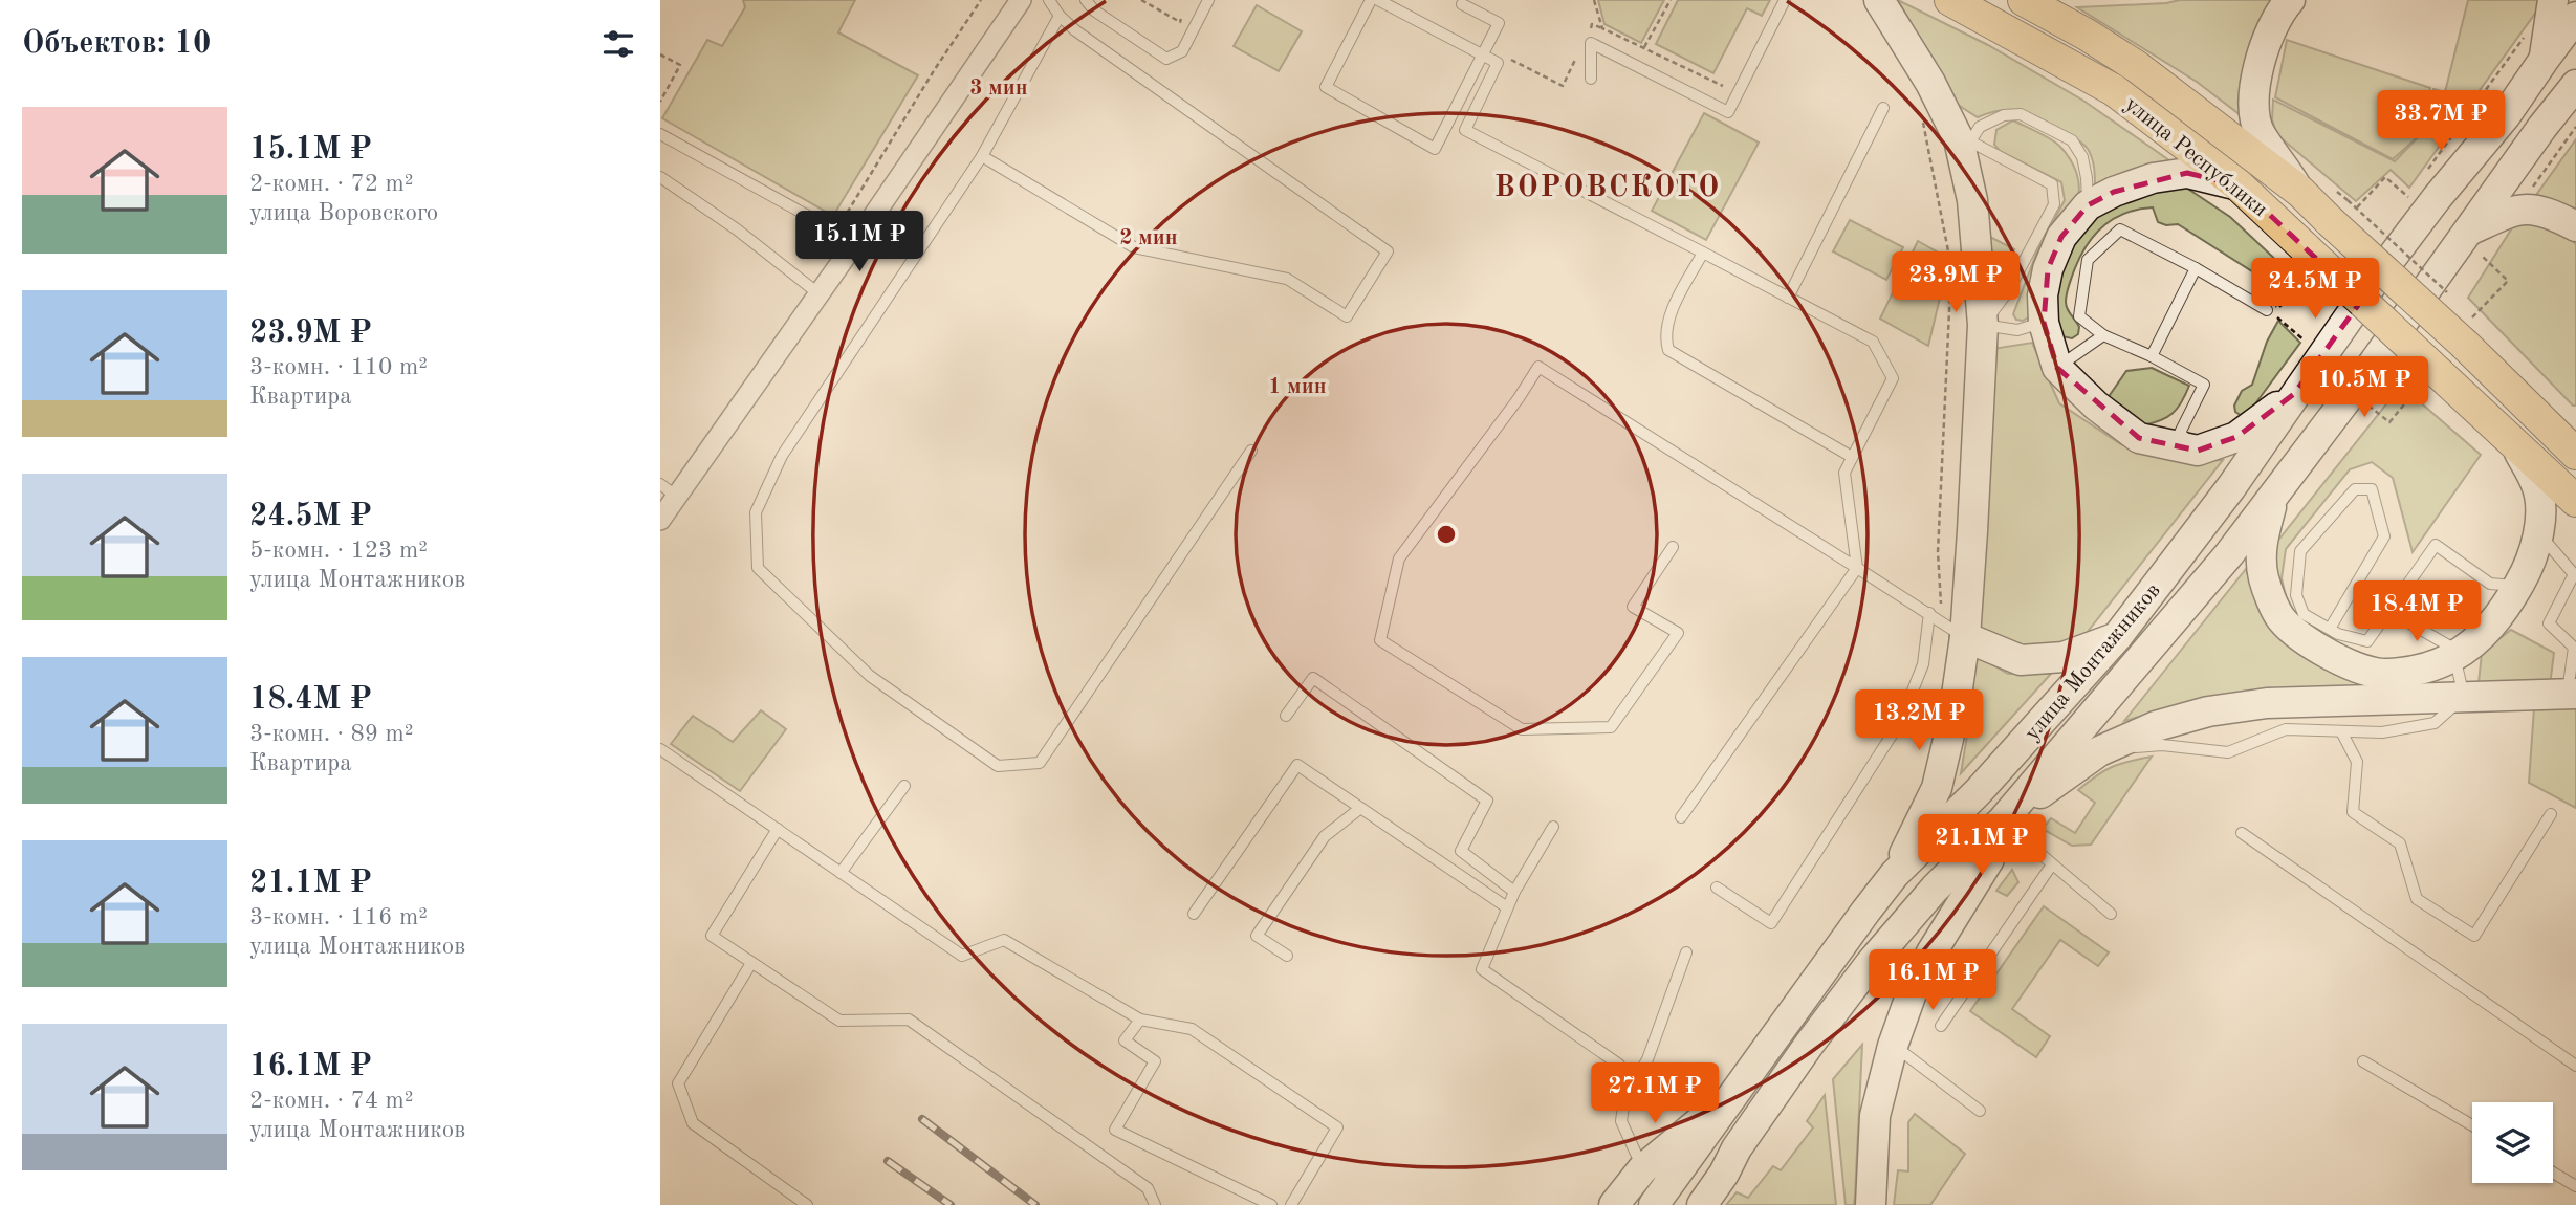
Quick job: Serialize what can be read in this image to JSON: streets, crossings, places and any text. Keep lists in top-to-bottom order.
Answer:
{
  "streets": {
    "main road": ["улица Республики", "улица Монтажников"]
  },
  "districts": ["ВОРОВСКОГО"],
  "page": {
    "heading": "Объектов: 10",
    "list": [
      {
        "name": "15.1M ₽",
        "note": "2-комн. · 72 m² · улица Воровского"
      },
      {
        "name": "23.9M ₽",
        "note": "3-комн. · 110 m² · Квартира"
      },
      {
        "name": "24.5M ₽",
        "note": "5-комн. · 123 m² · улица Монтажников"
      },
      {
        "name": "18.4M ₽",
        "note": "3-комн. · 89 m² · Квартира"
      },
      {
        "name": "21.1M ₽",
        "note": "3-комн. · 116 m² · улица Монтажников"
      },
      {
        "name": "16.1M ₽",
        "note": "2-комн. · 74 m² · улица Монтажников"
      }
    ],
    "price": [
      "33.7M ₽",
      "15.1M ₽",
      "23.9M ₽",
      "24.5M ₽",
      "10.5M ₽",
      "18.4M ₽",
      "13.2M ₽",
      "21.1M ₽",
      "16.1M ₽",
      "27.1M ₽"
    ]
  },
  "rings": ["3 мин", "2 мин", "1 мин"]
}
